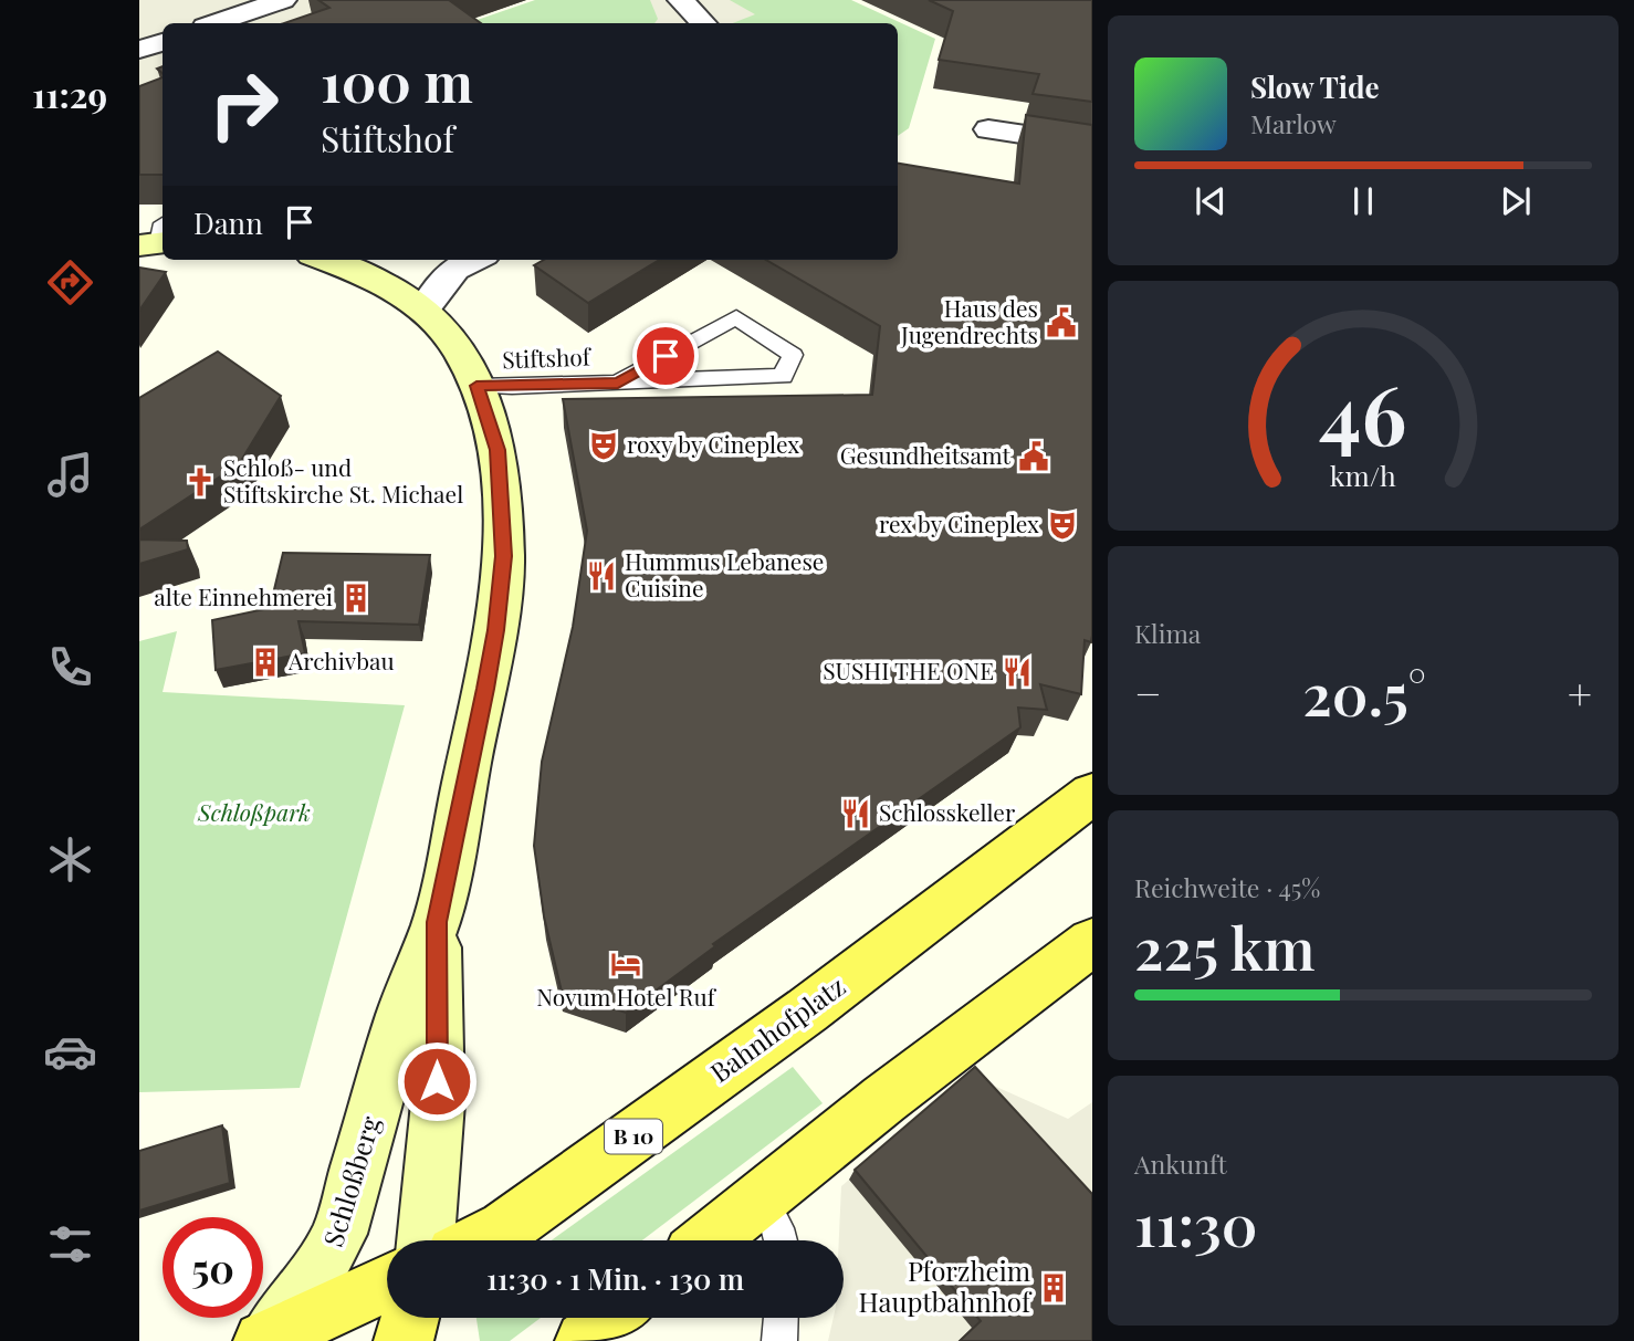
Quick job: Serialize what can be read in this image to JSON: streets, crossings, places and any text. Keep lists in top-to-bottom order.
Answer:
{
  "streets": {
    "main road": ["Bahnhofplatz", "B 10", "Schloßberg"],
    "lane": ["Stiftshof"]
  },
  "crossings": [
    ["Stiftshof", "Schloßberg"]
  ],
  "parks": ["Schloßpark"],
  "places": {
    "public building": ["Haus des Jugendrechts", "Gesundheitsamt"],
    "theatre": ["roxy by Cineplex", "rex by Cineplex"],
    "church": ["Schloß- und Stiftskirche St. Michael"],
    "restaurant": ["Hummus Lebanese Cuisine", "SUSHI THE ONE", "Schlosskeller"],
    "building": ["alte Einnehmerei", "Archivbau", "Pforzheim Hauptbahnhof"],
    "hotel": ["Novum Hotel Ruf"]
  },
  "page": {
    "tabs": "11:29",
    "turn": ["100 m", "Stiftshof"],
    "song": ["Slow Tide", "Marlow"],
    "then": "Dann",
    "tile": [
      "Klima",
      ["Reichweite · 45%", "225 km"],
      ["Ankunft", "11:30"]
    ],
    "heat": ["−", "20.5°", "+"],
    "limit": "50",
    "trip": "11:30 · 1 Min. · 130 m",
    "gauge": ["46", "km/h"]
  }
}
